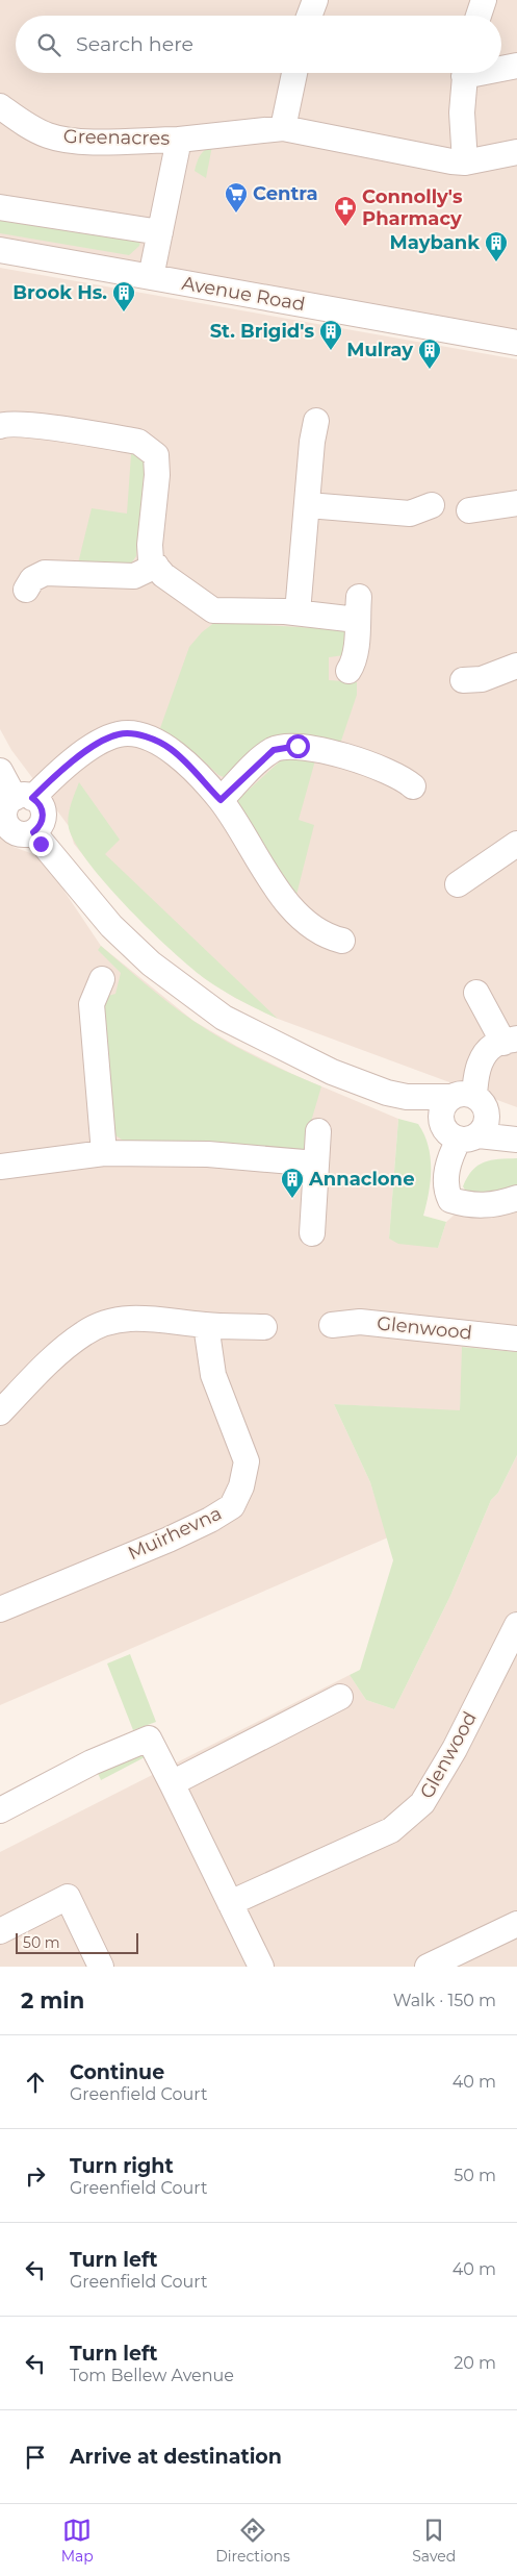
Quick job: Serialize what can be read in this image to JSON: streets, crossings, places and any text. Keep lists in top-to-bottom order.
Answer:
{
  "streets": {
    "street": [
      "Greenacres",
      "Avenue Road",
      "Glenwood",
      "Muirhevna"
    ]
  },
  "crossings": [
    ["Greenacres", "Avenue Road"]
  ],
  "places": {
    "supermarket": ["Centra"],
    "pharmacy": ["Connolly's Pharmacy"],
    "building": [
      "Maybank",
      "Brook Hs.",
      "St. Brigid's",
      "Mulray",
      "Annaclone"
    ]
  },
  "scale_bar": "50 m",
  "page": {
    "search": "Search here",
    "scale": "50 m",
    "heading": ["2 min", "Walk · 150 m"],
    "list": [
      ["Continue", "Greenfield Court", "40 m"],
      ["Turn right", "Greenfield Court", "50 m"],
      ["Turn left", "Greenfield Court", "40 m"],
      ["Turn left", "Tom Bellew Avenue", "20 m"],
      "Arrive at destination"
    ],
    "nav": ["Map", "Directions", "Saved"]
  }
}
